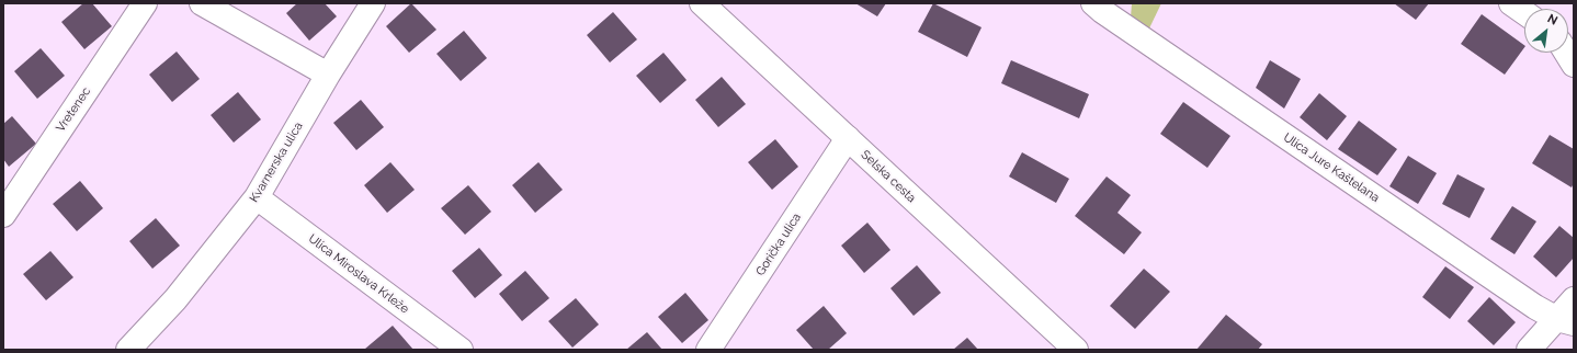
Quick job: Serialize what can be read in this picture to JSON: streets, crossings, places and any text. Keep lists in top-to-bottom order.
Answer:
{
  "streets": {
    "street": [
      "Vretenec",
      "Kvarnerska ulica",
      "Ulica Jure Kaštelana",
      "Selska cesta",
      "Gorička ulica",
      "Ulica Miroslava Krleže"
    ]
  },
  "crossings": [
    ["Kvarnerska ulica", "Ulica Miroslava Krleže"],
    ["Selska cesta", "Gorička ulica"]
  ],
  "north": "top right"
}
